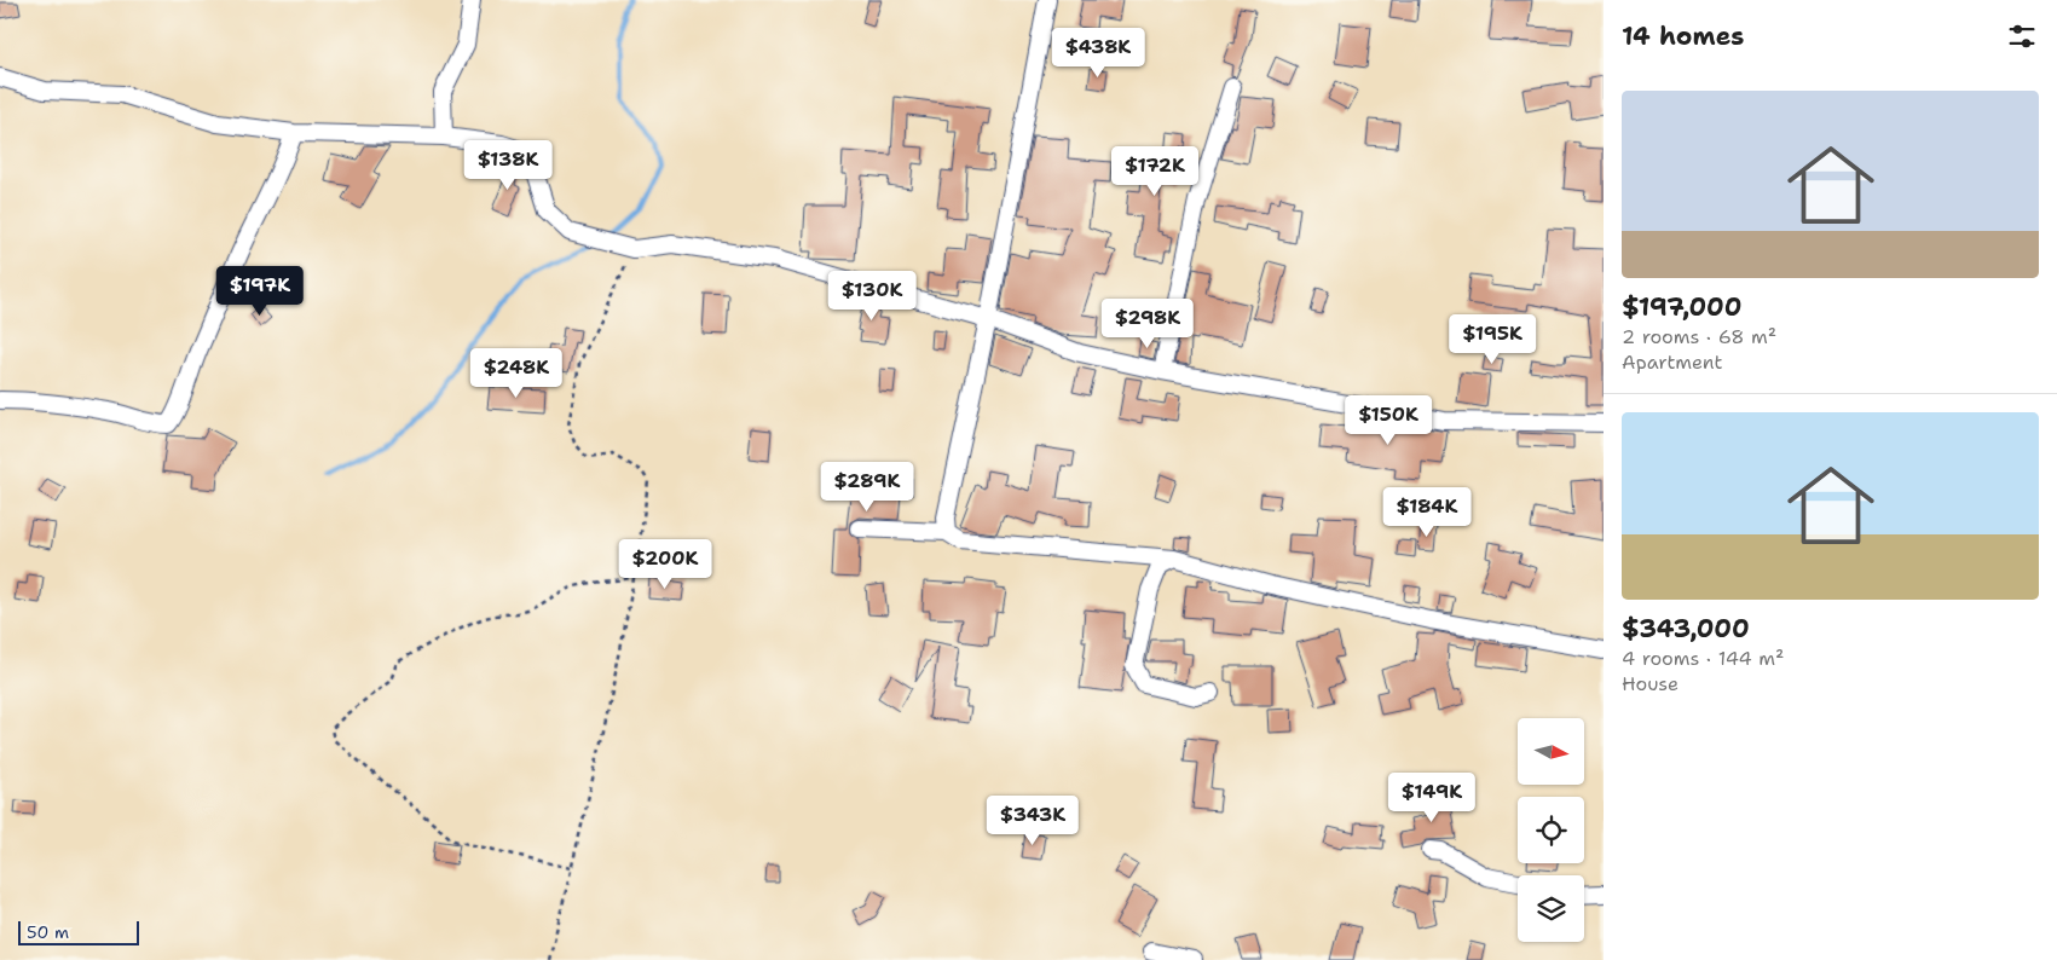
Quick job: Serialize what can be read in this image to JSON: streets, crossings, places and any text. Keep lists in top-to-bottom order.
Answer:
{
  "scale_bar": "50 m",
  "north": "right",
  "page": {
    "heading": "14 homes",
    "price": [
      "$438K",
      "$138K",
      "$172K",
      "$197K",
      "$130K",
      "$298K",
      "$195K",
      "$248K",
      "$150K",
      "$289K",
      "$184K",
      "$200K",
      "$149K",
      "$343K"
    ],
    "list": [
      {
        "name": "$197,000",
        "note": "2 rooms · 68 m² · Apartment"
      },
      {
        "name": "$343,000",
        "note": "4 rooms · 144 m² · House"
      }
    ],
    "scale": "50 m"
  }
}
